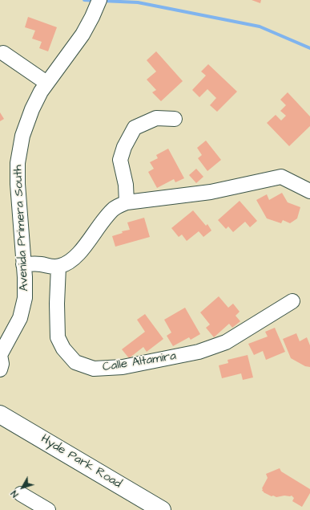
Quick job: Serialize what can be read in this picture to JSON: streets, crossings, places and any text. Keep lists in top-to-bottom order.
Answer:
{
  "streets": {
    "main road": ["Hyde Park Road"],
    "street": ["Avenida Primera South", "Calle Altamira"]
  },
  "north": "bottom left"
}
